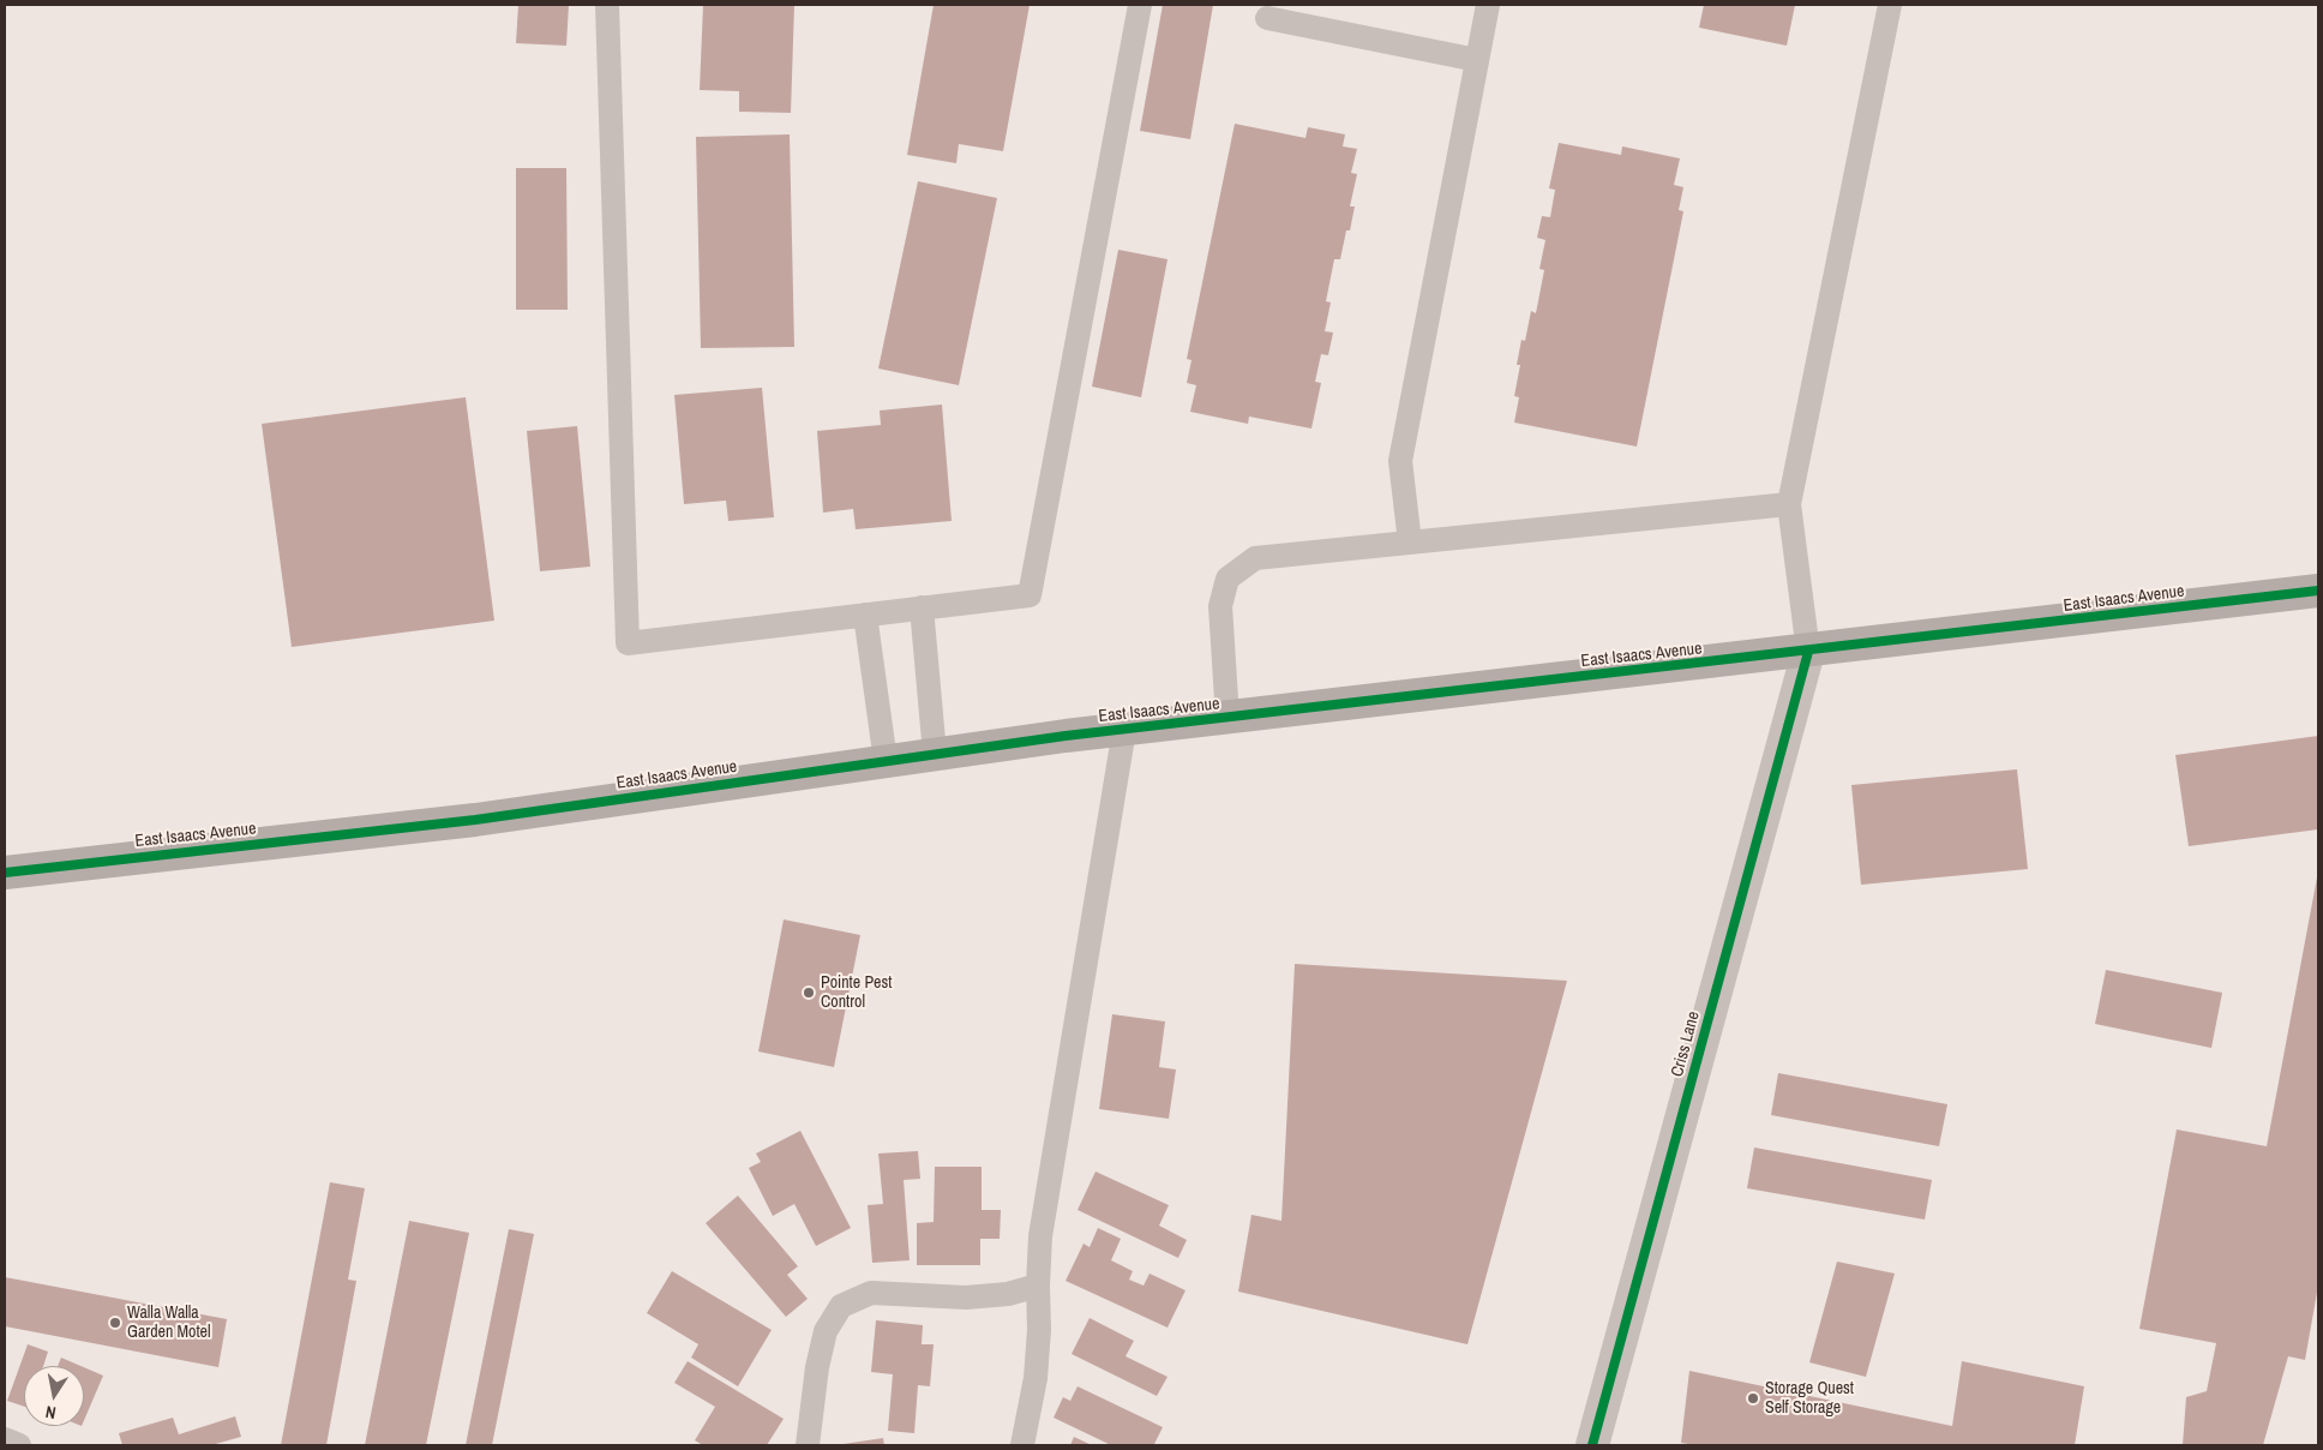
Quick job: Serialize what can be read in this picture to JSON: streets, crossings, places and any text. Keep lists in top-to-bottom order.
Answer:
{
  "streets": {
    "main road": ["East Isaacs Avenue"],
    "street": ["Criss Lane"]
  },
  "crossings": [
    ["East Isaacs Avenue", "Criss Lane"]
  ],
  "places": ["Pointe Pest Control", "Walla Walla Garden Motel", "Storage Quest Self Storage"],
  "north": "bottom"
}
